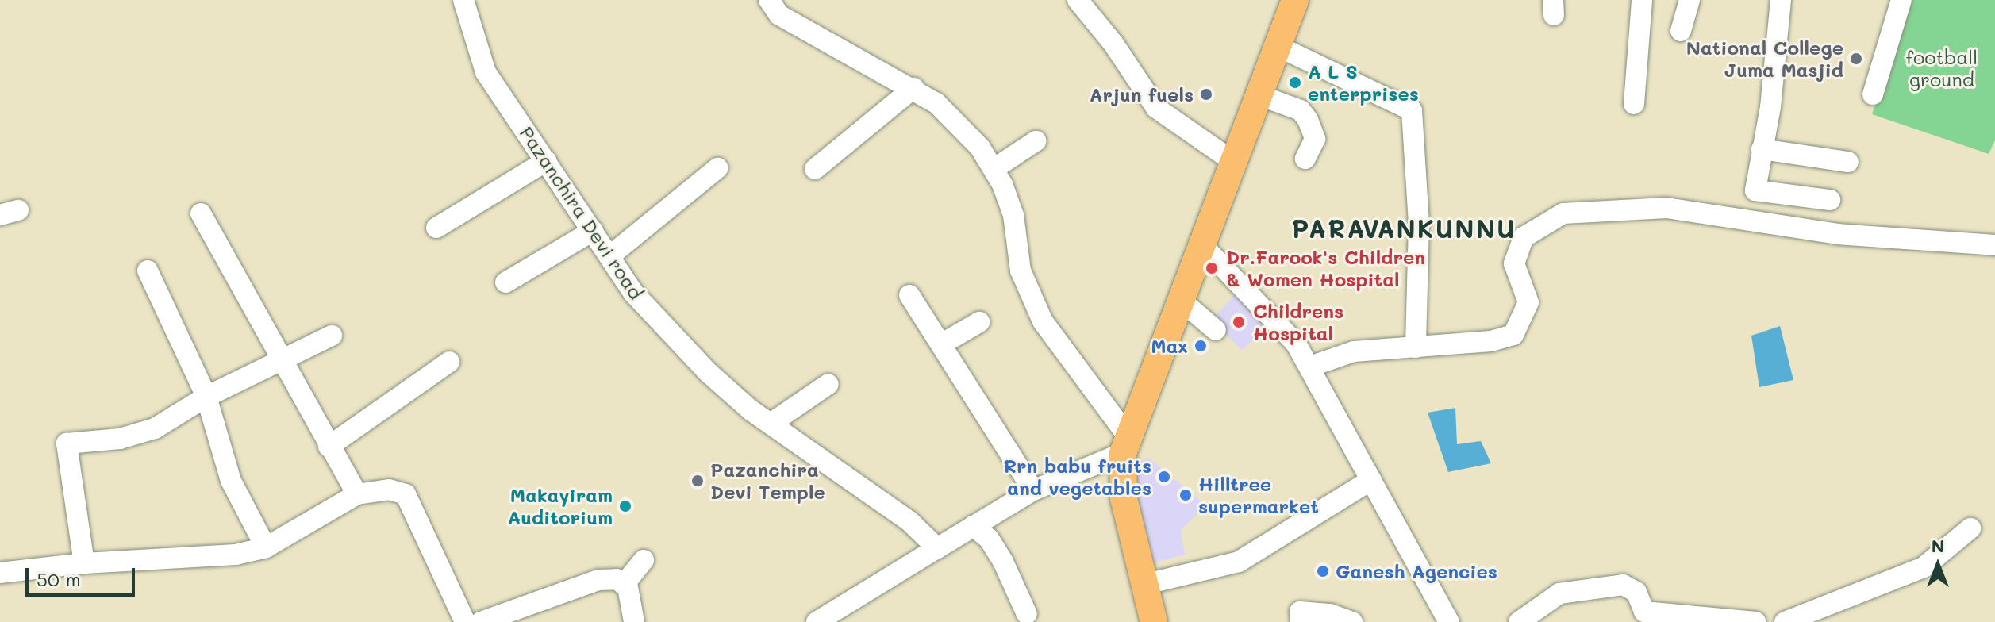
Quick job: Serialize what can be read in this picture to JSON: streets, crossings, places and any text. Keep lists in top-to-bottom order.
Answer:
{
  "streets": {
    "street": ["Pazanchira Devi road"]
  },
  "districts": ["PARAVANKUNNU"],
  "parks": ["football ground"],
  "places": [
    "National College Juma Masjid",
    "A L S enterprises",
    "Arjun fuels",
    "Dr.Farook's Children & Women Hospital",
    "Childrens Hospital",
    "Max",
    "Rrn babu fruits and vegetables",
    "Pazanchira Devi Temple",
    "Hilltree supermarket",
    "Makayiram Auditorium",
    "Ganesh Agencies"
  ],
  "scale_bar": "50 m",
  "north": "top"
}
